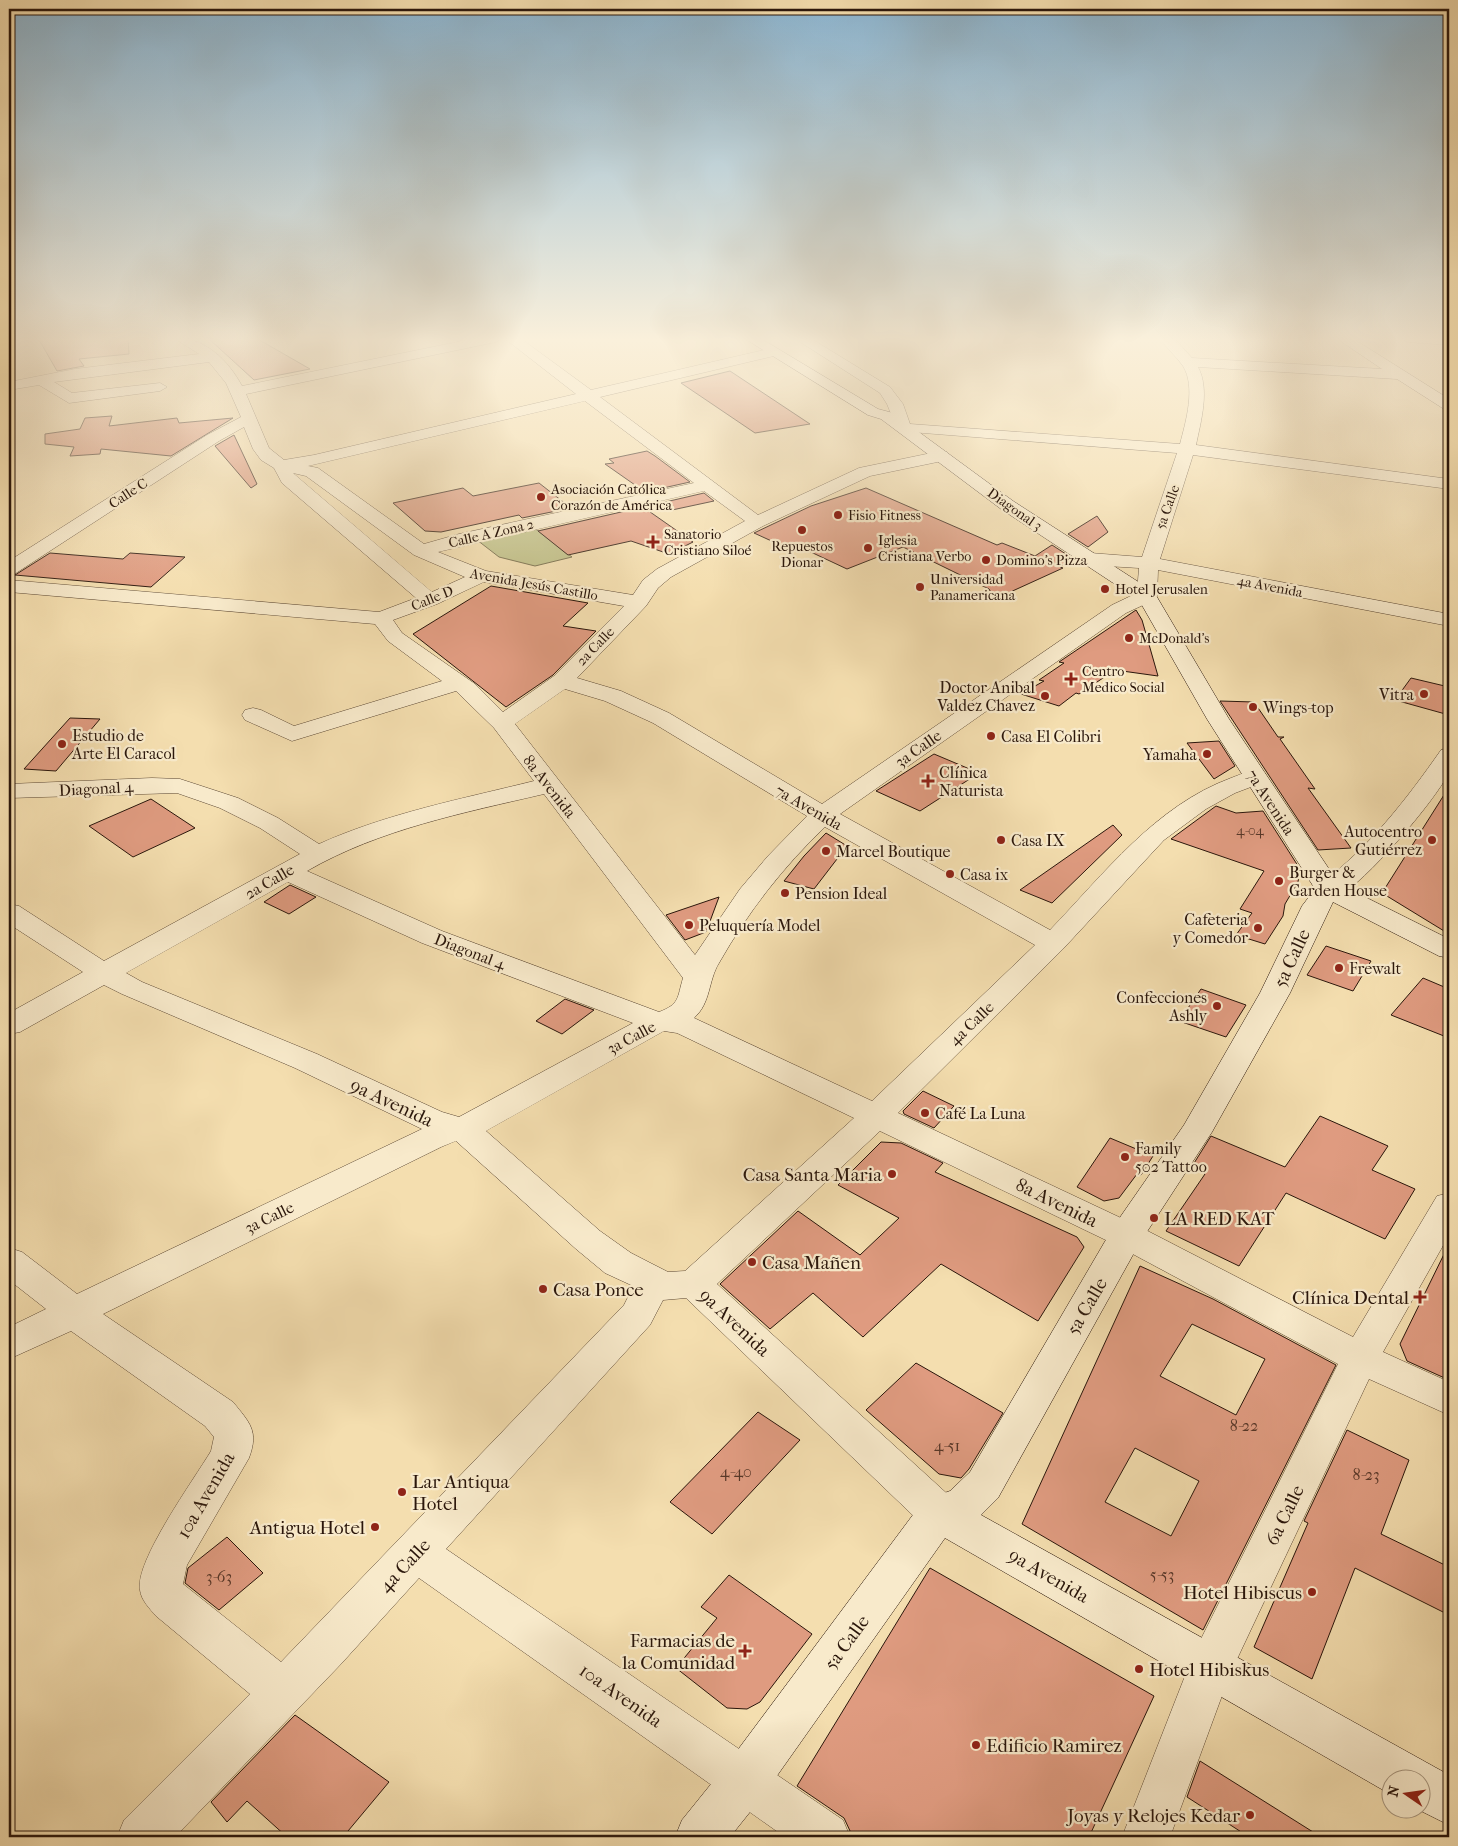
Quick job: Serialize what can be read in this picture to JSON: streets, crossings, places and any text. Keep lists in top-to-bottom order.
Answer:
{
  "streets": {
    "street": [
      "Calle C",
      "5a Calle",
      "Diagonal 3",
      "Calle A Zona 2",
      "Avenida Jesús Castillo",
      "4a Avenida",
      "Calle D",
      "2a Calle",
      "3a Calle",
      "8a Avenida",
      "Diagonal 4",
      "7a Avenida",
      "4a Calle",
      "9a Avenida",
      "10a Avenida",
      "6a Calle"
    ]
  },
  "crossings": [
    ["5a Calle", "Diagonal 3"],
    ["5a Calle", "4a Avenida"],
    ["5a Calle", "3a Calle"],
    ["5a Calle", "8a Avenida"],
    ["5a Calle", "7a Avenida"],
    ["5a Calle", "9a Avenida"],
    ["5a Calle", "10a Avenida"],
    ["Diagonal 3", "4a Avenida"],
    ["Diagonal 3", "2a Calle"],
    ["Diagonal 3", "3a Calle"],
    ["Diagonal 3", "7a Avenida"],
    ["Calle A Zona 2", "Avenida Jesús Castillo"],
    ["Avenida Jesús Castillo", "Calle D"],
    ["Avenida Jesús Castillo", "2a Calle"],
    ["Calle D", "8a Avenida"],
    ["2a Calle", "8a Avenida"],
    ["2a Calle", "Diagonal 4"],
    ["2a Calle", "7a Avenida"],
    ["2a Calle", "9a Avenida"],
    ["3a Calle", "8a Avenida"],
    ["3a Calle", "Diagonal 4"],
    ["3a Calle", "7a Avenida"],
    ["3a Calle", "9a Avenida"],
    ["3a Calle", "10a Avenida"],
    ["8a Avenida", "Diagonal 4"],
    ["8a Avenida", "4a Calle"],
    ["8a Avenida", "6a Calle"],
    ["7a Avenida", "4a Calle"],
    ["4a Calle", "9a Avenida"],
    ["4a Calle", "10a Avenida"],
    ["9a Avenida", "6a Calle"]
  ],
  "places": {
    "other": [
      "Asociación Católica Corazón de América",
      "Fisio Fitness",
      "Repuestos Dionar",
      "Iglesia Cristiana Verbo",
      "Domino's Pizza",
      "Universidad Panamericana",
      "Hotel Jerusalen",
      "McDonald's",
      "Vitra",
      "Doctor Anibal Valdez Chavez",
      "Wings-top",
      "Casa El Colibri",
      "Estudio de Arte El Caracol",
      "Yamaha",
      "Casa IX",
      "Autocentro Gutiérrez",
      "Marcel Boutique",
      "Casa ix",
      "Burger & Garden House",
      "Pension Ideal",
      "Peluquería Model",
      "Cafeteria y Comedor",
      "Frewalt",
      "Confecciones Ashly",
      "Café La Luna",
      "Family 502 Tattoo",
      "Casa Santa Maria",
      "LA RED KAT",
      "Casa Mañen",
      "Casa Ponce",
      "Lar Antiqua Hotel",
      "Antigua Hotel",
      "Hotel Hibiscus",
      "Hotel Hibiskus",
      "Edificio Ramirez",
      "Joyas y Relojes Kedar"
    ],
    "health": [
      "Sanatorio Cristiano Siloé",
      "Centro Medico Social",
      "Clínica Naturista",
      "Clínica Dental",
      "Farmacias de la Comunidad"
    ]
  },
  "house_numbers": [
    "4-04",
    "8-22",
    "4-51",
    "4-40",
    "8-23",
    "5-53",
    "3-63"
  ],
  "north": "left"
}
